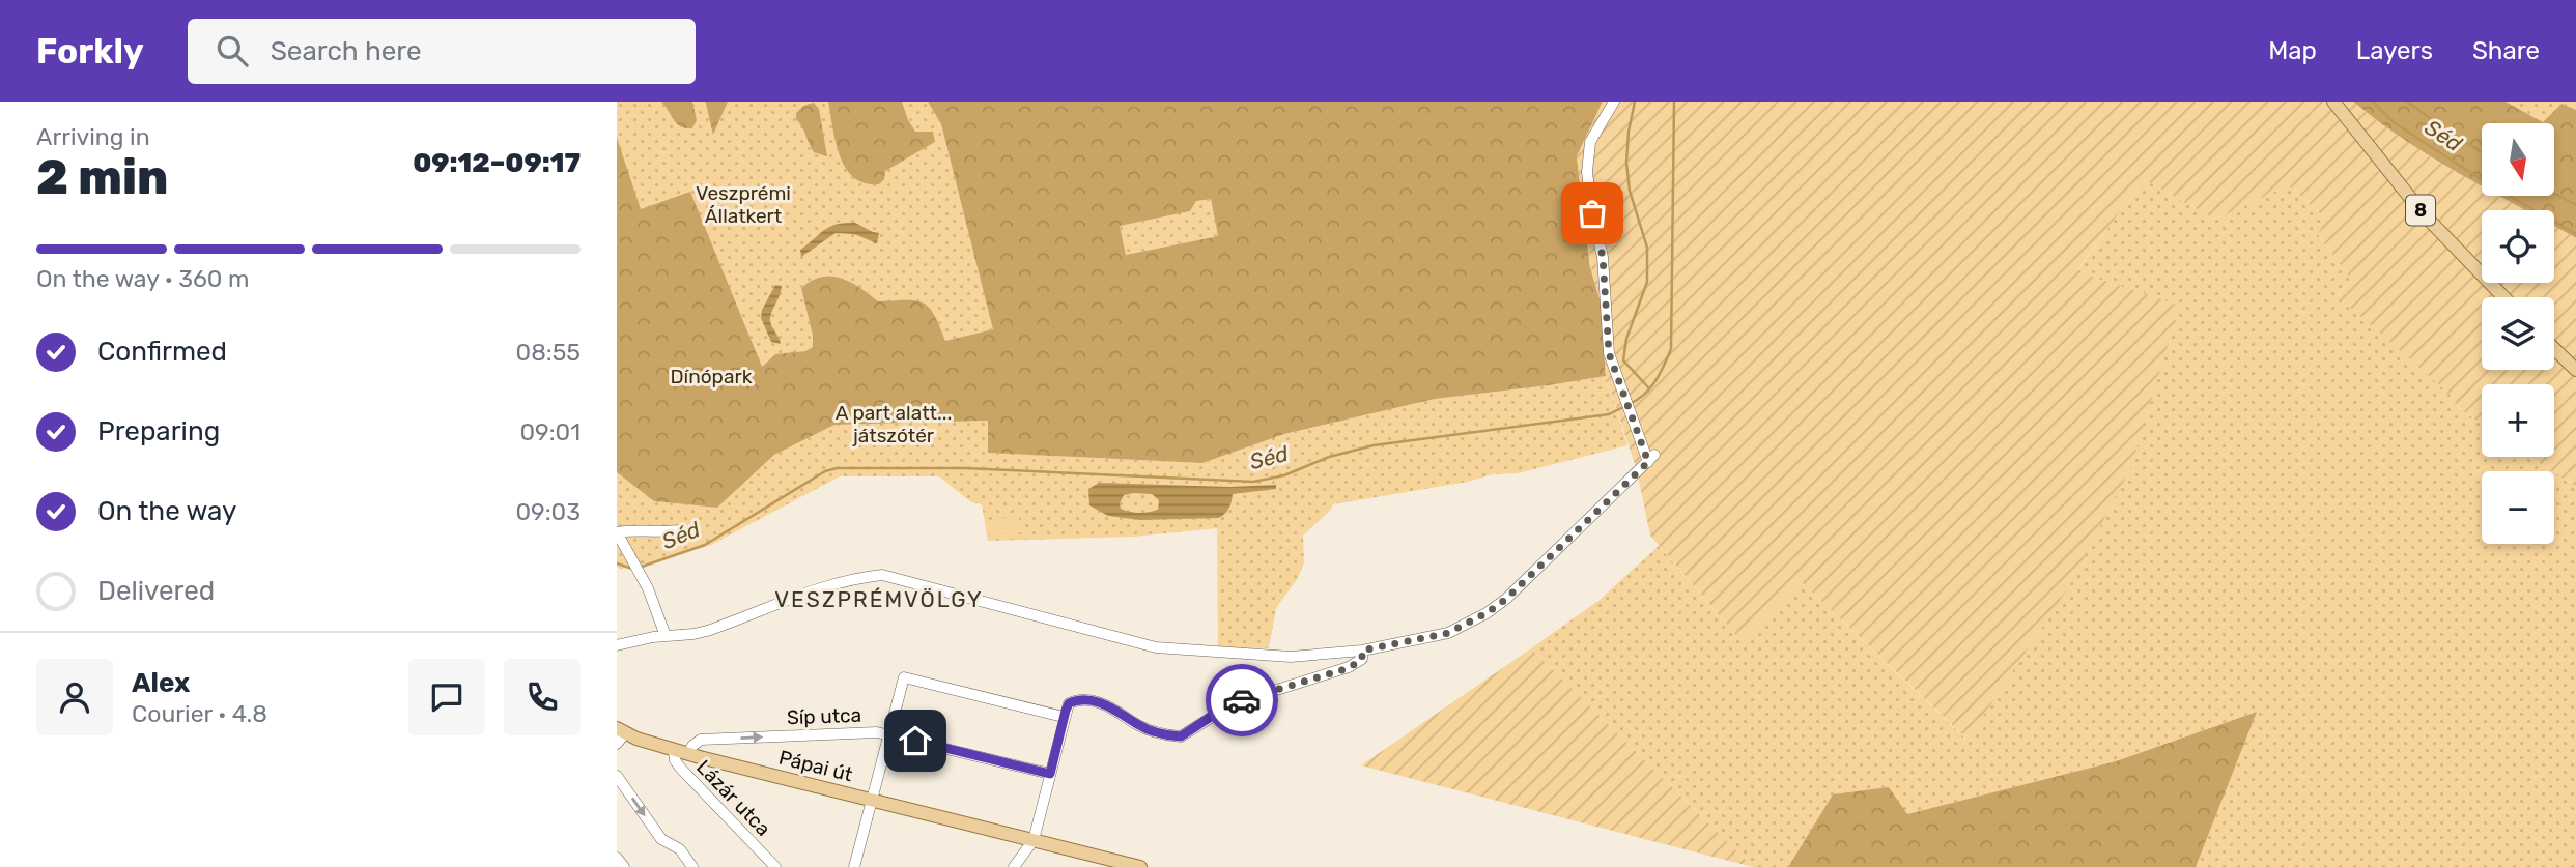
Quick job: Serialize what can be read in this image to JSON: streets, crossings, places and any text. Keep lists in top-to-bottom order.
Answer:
{
  "streets": {
    "main road": ["8", "Pápai út"],
    "street": ["Síp utca", "Lázár utca"]
  },
  "crossings": [
    ["Síp utca", "Pápai út"],
    ["Pápai út", "Lázár utca"]
  ],
  "one_way": ["Síp utca"],
  "districts": ["VESZPRÉMVÖLGY"],
  "water": ["Séd"],
  "parks": ["Veszprémi Állatkert", "Dínópark", "A part alatt... játszótér"],
  "north": "bottom",
  "page": {
    "header": "Forkly",
    "search": "Search here",
    "nav": ["Map", "Layers", "Share"],
    "heading": ["2 min", "Arriving in", "09:12–09:17"],
    "panel": ["Alex", "Courier · 4.8"],
    "map_buttons": ["+", "−"],
    "bar": "On the way · 360 m",
    "list": [
      ["Confirmed", "08:55"],
      ["Preparing", "09:01"],
      ["On the way", "09:03"],
      "Delivered"
    ]
  }
}
